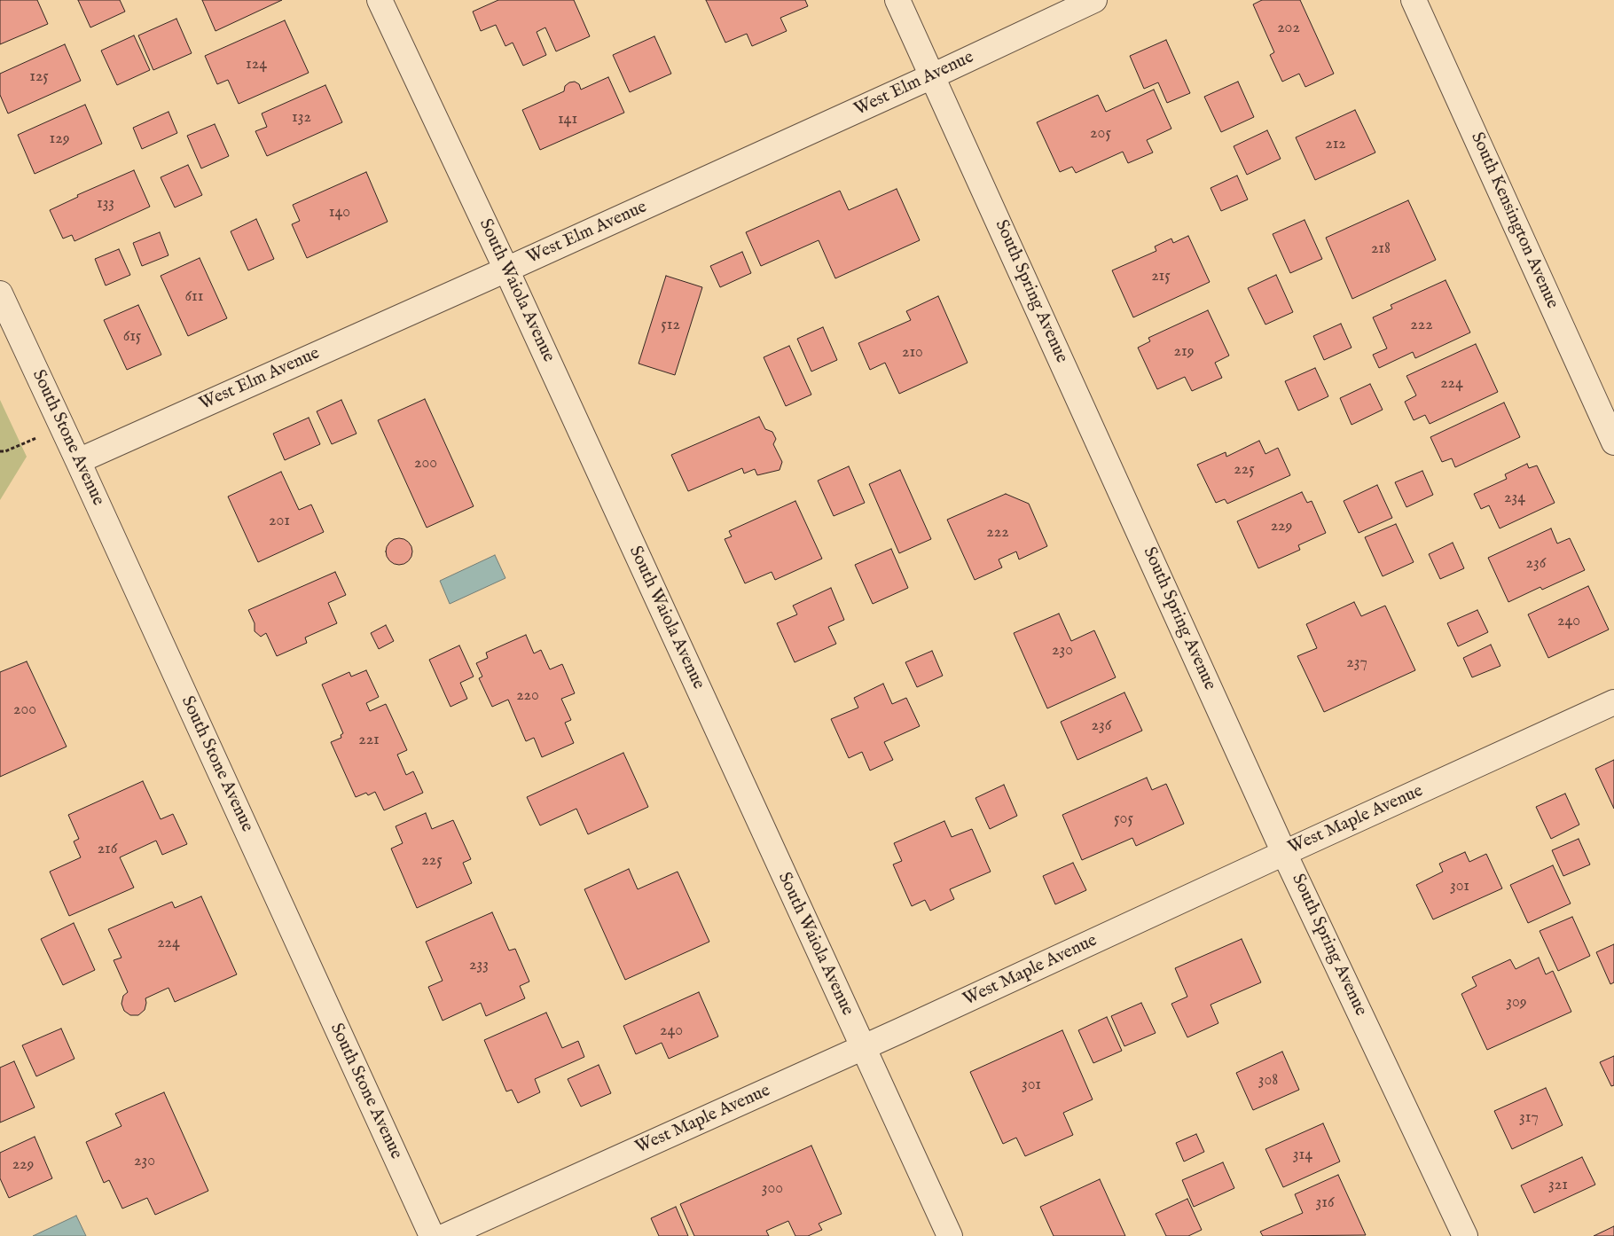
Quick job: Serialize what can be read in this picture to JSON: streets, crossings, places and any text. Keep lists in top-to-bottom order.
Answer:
{
  "streets": {
    "street": [
      "West Elm Avenue",
      "South Kensington Avenue",
      "South Waiola Avenue",
      "South Spring Avenue",
      "South Stone Avenue",
      "West Maple Avenue"
    ]
  },
  "crossings": [
    ["West Elm Avenue", "South Waiola Avenue"],
    ["West Elm Avenue", "South Spring Avenue"],
    ["West Elm Avenue", "South Stone Avenue"],
    ["South Waiola Avenue", "West Maple Avenue"],
    ["South Spring Avenue", "West Maple Avenue"]
  ],
  "house_numbers": [
    "202",
    "124",
    "125",
    "132",
    "141",
    "205",
    "129",
    "212",
    "133",
    "140",
    "218",
    "215",
    "611",
    "512",
    "222",
    "615",
    "219",
    "210",
    "224",
    "200",
    "225",
    "234",
    "201",
    "229",
    "222",
    "236",
    "240",
    "230",
    "237",
    "220",
    "200",
    "236",
    "221",
    "505",
    "216",
    "225",
    "301",
    "224",
    "233",
    "309",
    "240",
    "308",
    "301",
    "317",
    "314",
    "230",
    "229",
    "321",
    "300",
    "316"
  ]
}
